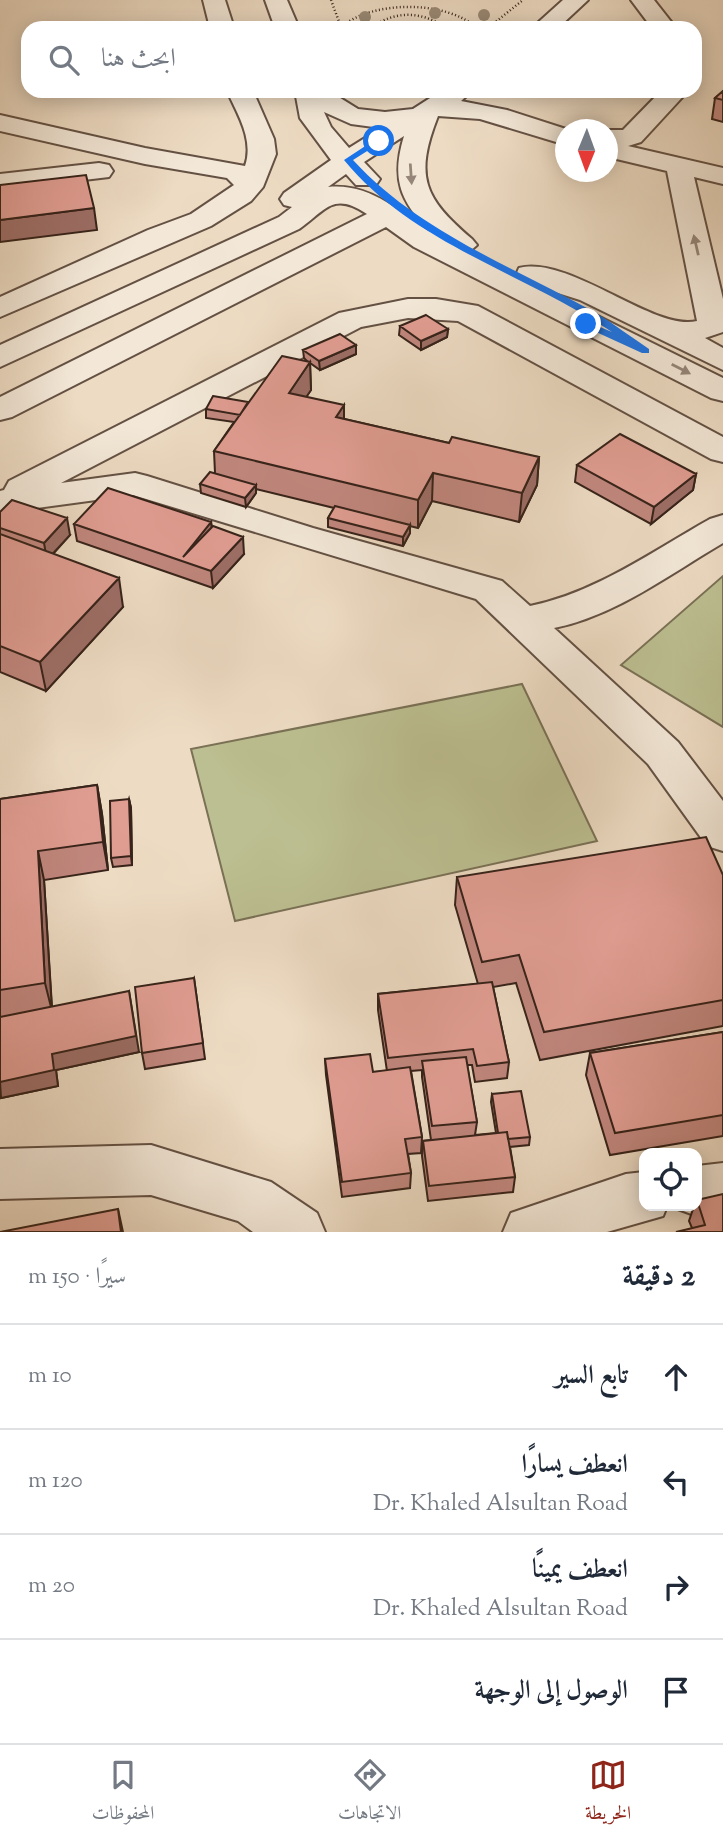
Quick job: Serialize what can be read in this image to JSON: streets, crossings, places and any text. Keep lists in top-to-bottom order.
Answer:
{
  "north": "bottom",
  "page": {
    "search": "ابحث هنا",
    "heading": ["2 دقيقة", "سيرًا · 150 m"],
    "list": [
      ["تابع السير", "10 m"],
      ["انعطف يسارًا", "Dr. Khaled Alsultan Road", "120 m"],
      ["انعطف يمينًا", "Dr. Khaled Alsultan Road", "20 m"],
      "الوصول إلى الوجهة"
    ],
    "nav": ["الخريطة", "الاتجاهات", "المحفوظات"]
  }
}
